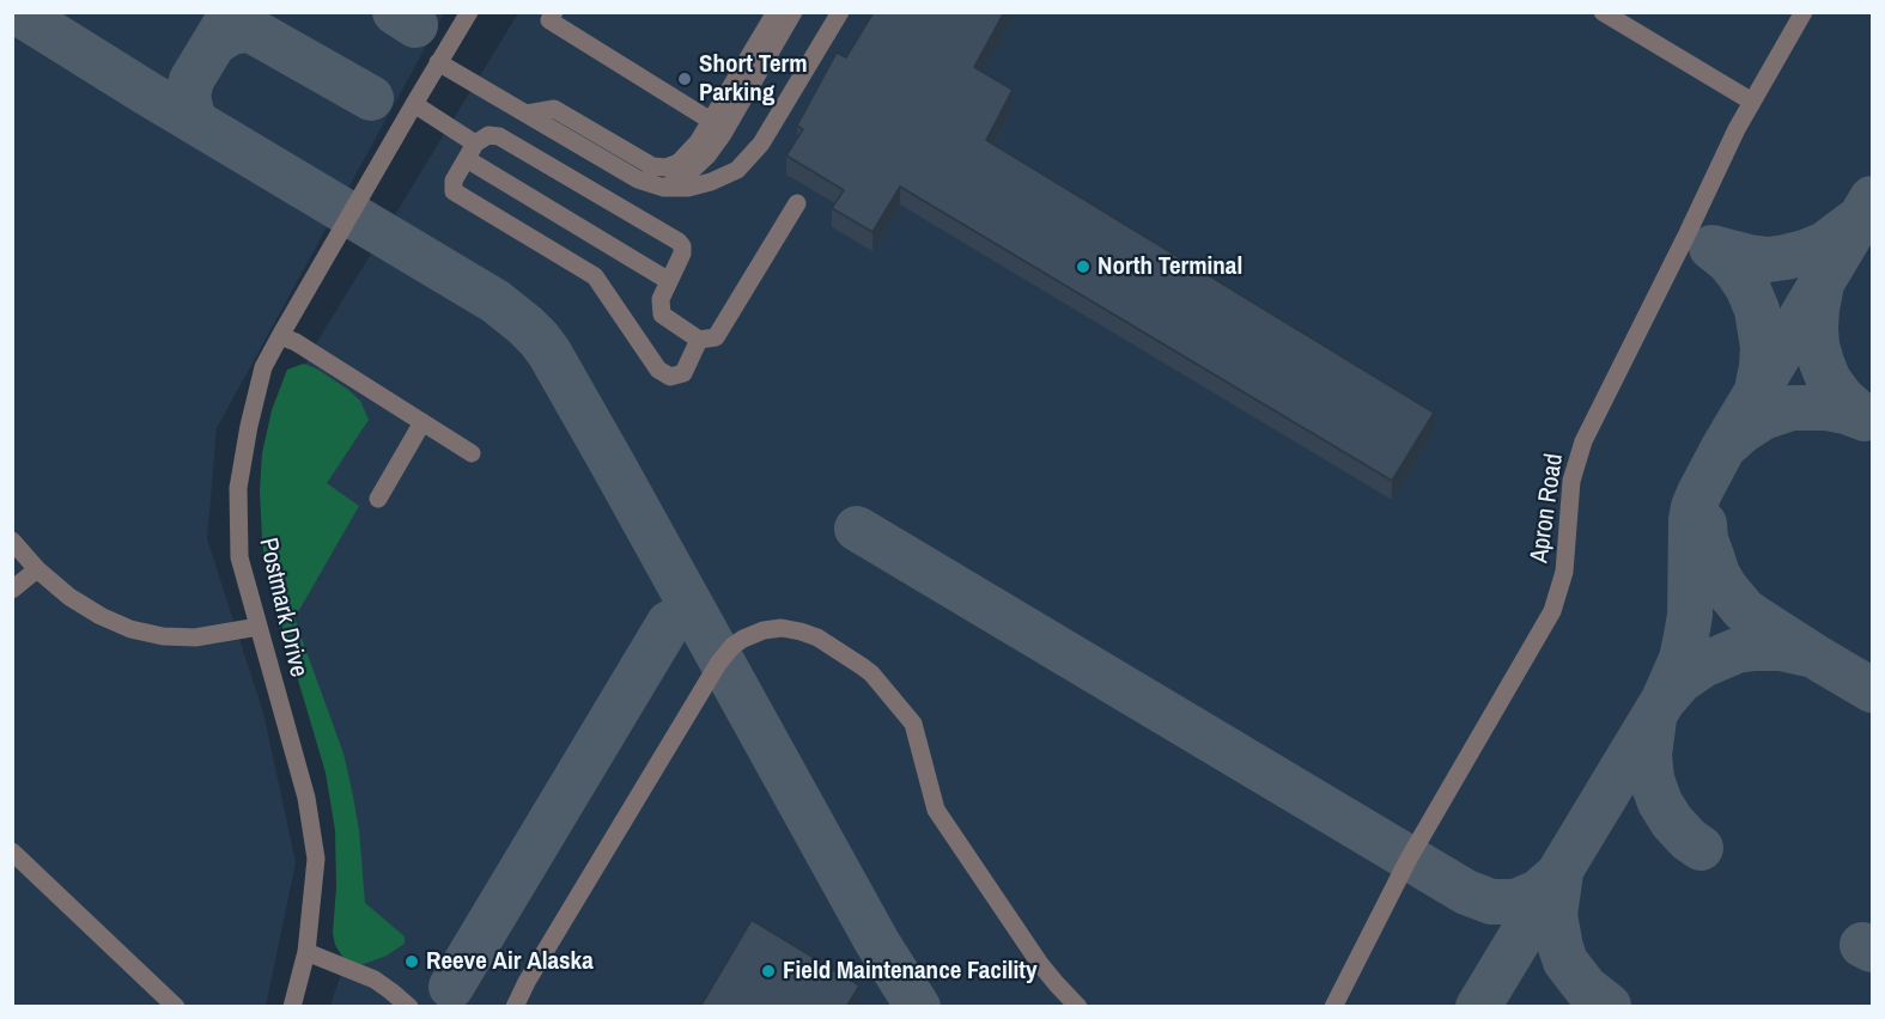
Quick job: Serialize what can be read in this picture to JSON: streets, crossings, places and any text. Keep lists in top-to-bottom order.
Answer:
{
  "streets": {
    "street": ["Apron Road", "Postmark Drive"]
  },
  "places": [
    "Short Term Parking",
    "North Terminal",
    "Reeve Air Alaska",
    "Field Maintenance Facility"
  ]
}
